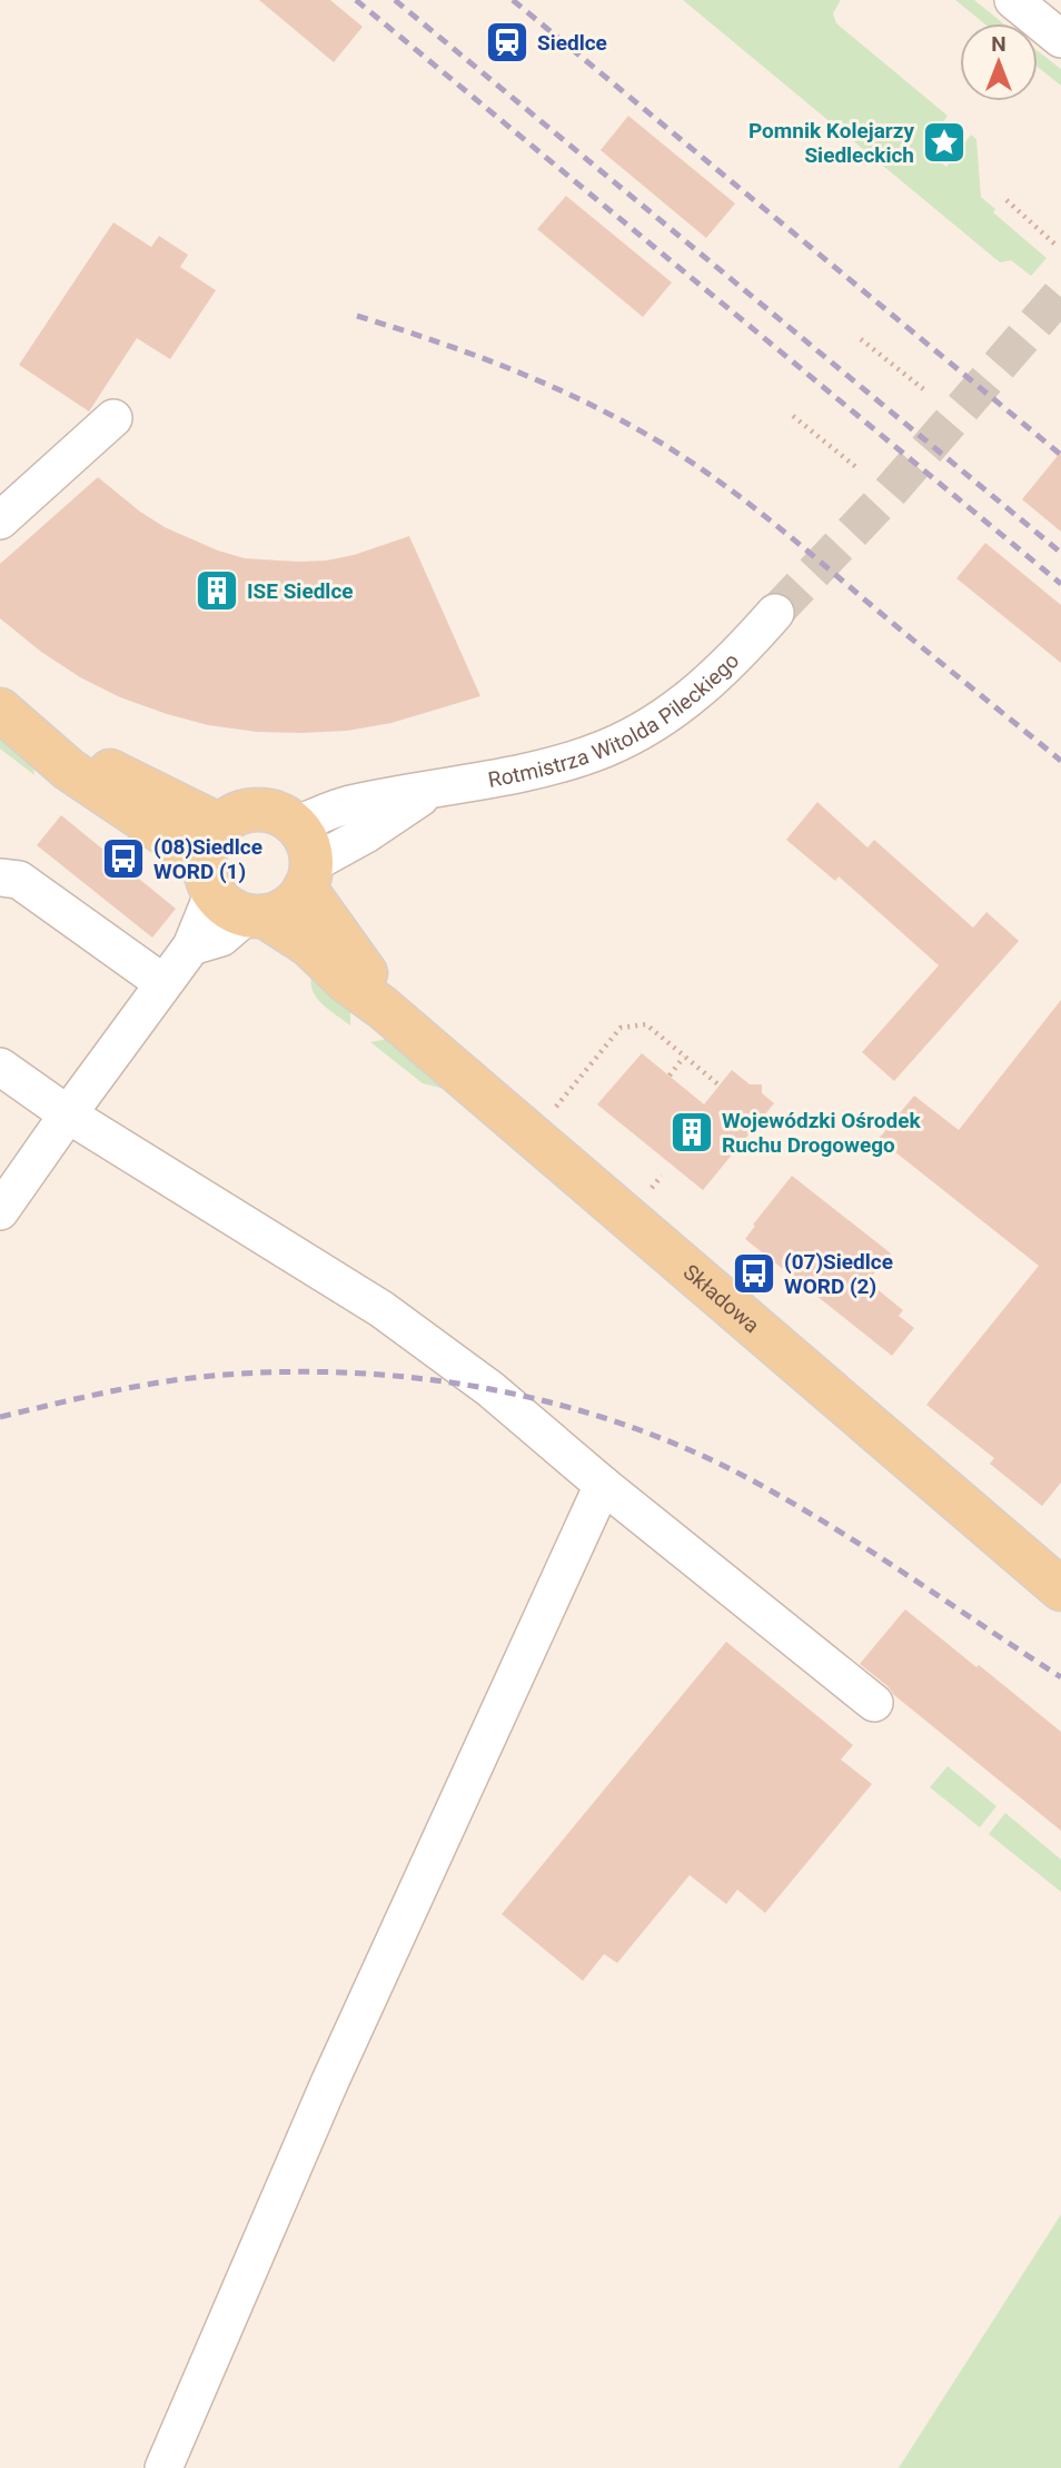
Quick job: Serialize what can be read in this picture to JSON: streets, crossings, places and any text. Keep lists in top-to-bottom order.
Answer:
{
  "streets": {
    "main road": ["Składowa"],
    "street": ["Rotmistrza Witolda Pileckiego"]
  },
  "crossings": [
    ["Rotmistrza Witolda Pileckiego", "Składowa"]
  ],
  "places": {
    "station": ["Siedlce"],
    "place": ["Pomnik Kolejarzy Siedleckich"],
    "building": ["ISE Siedlce", "Wojewódzki Ośrodek Ruchu Drogowego"],
    "bus stop": ["(08)Siedlce WORD (1)", "(07)Siedlce WORD (2)"]
  },
  "north": "top"
}
